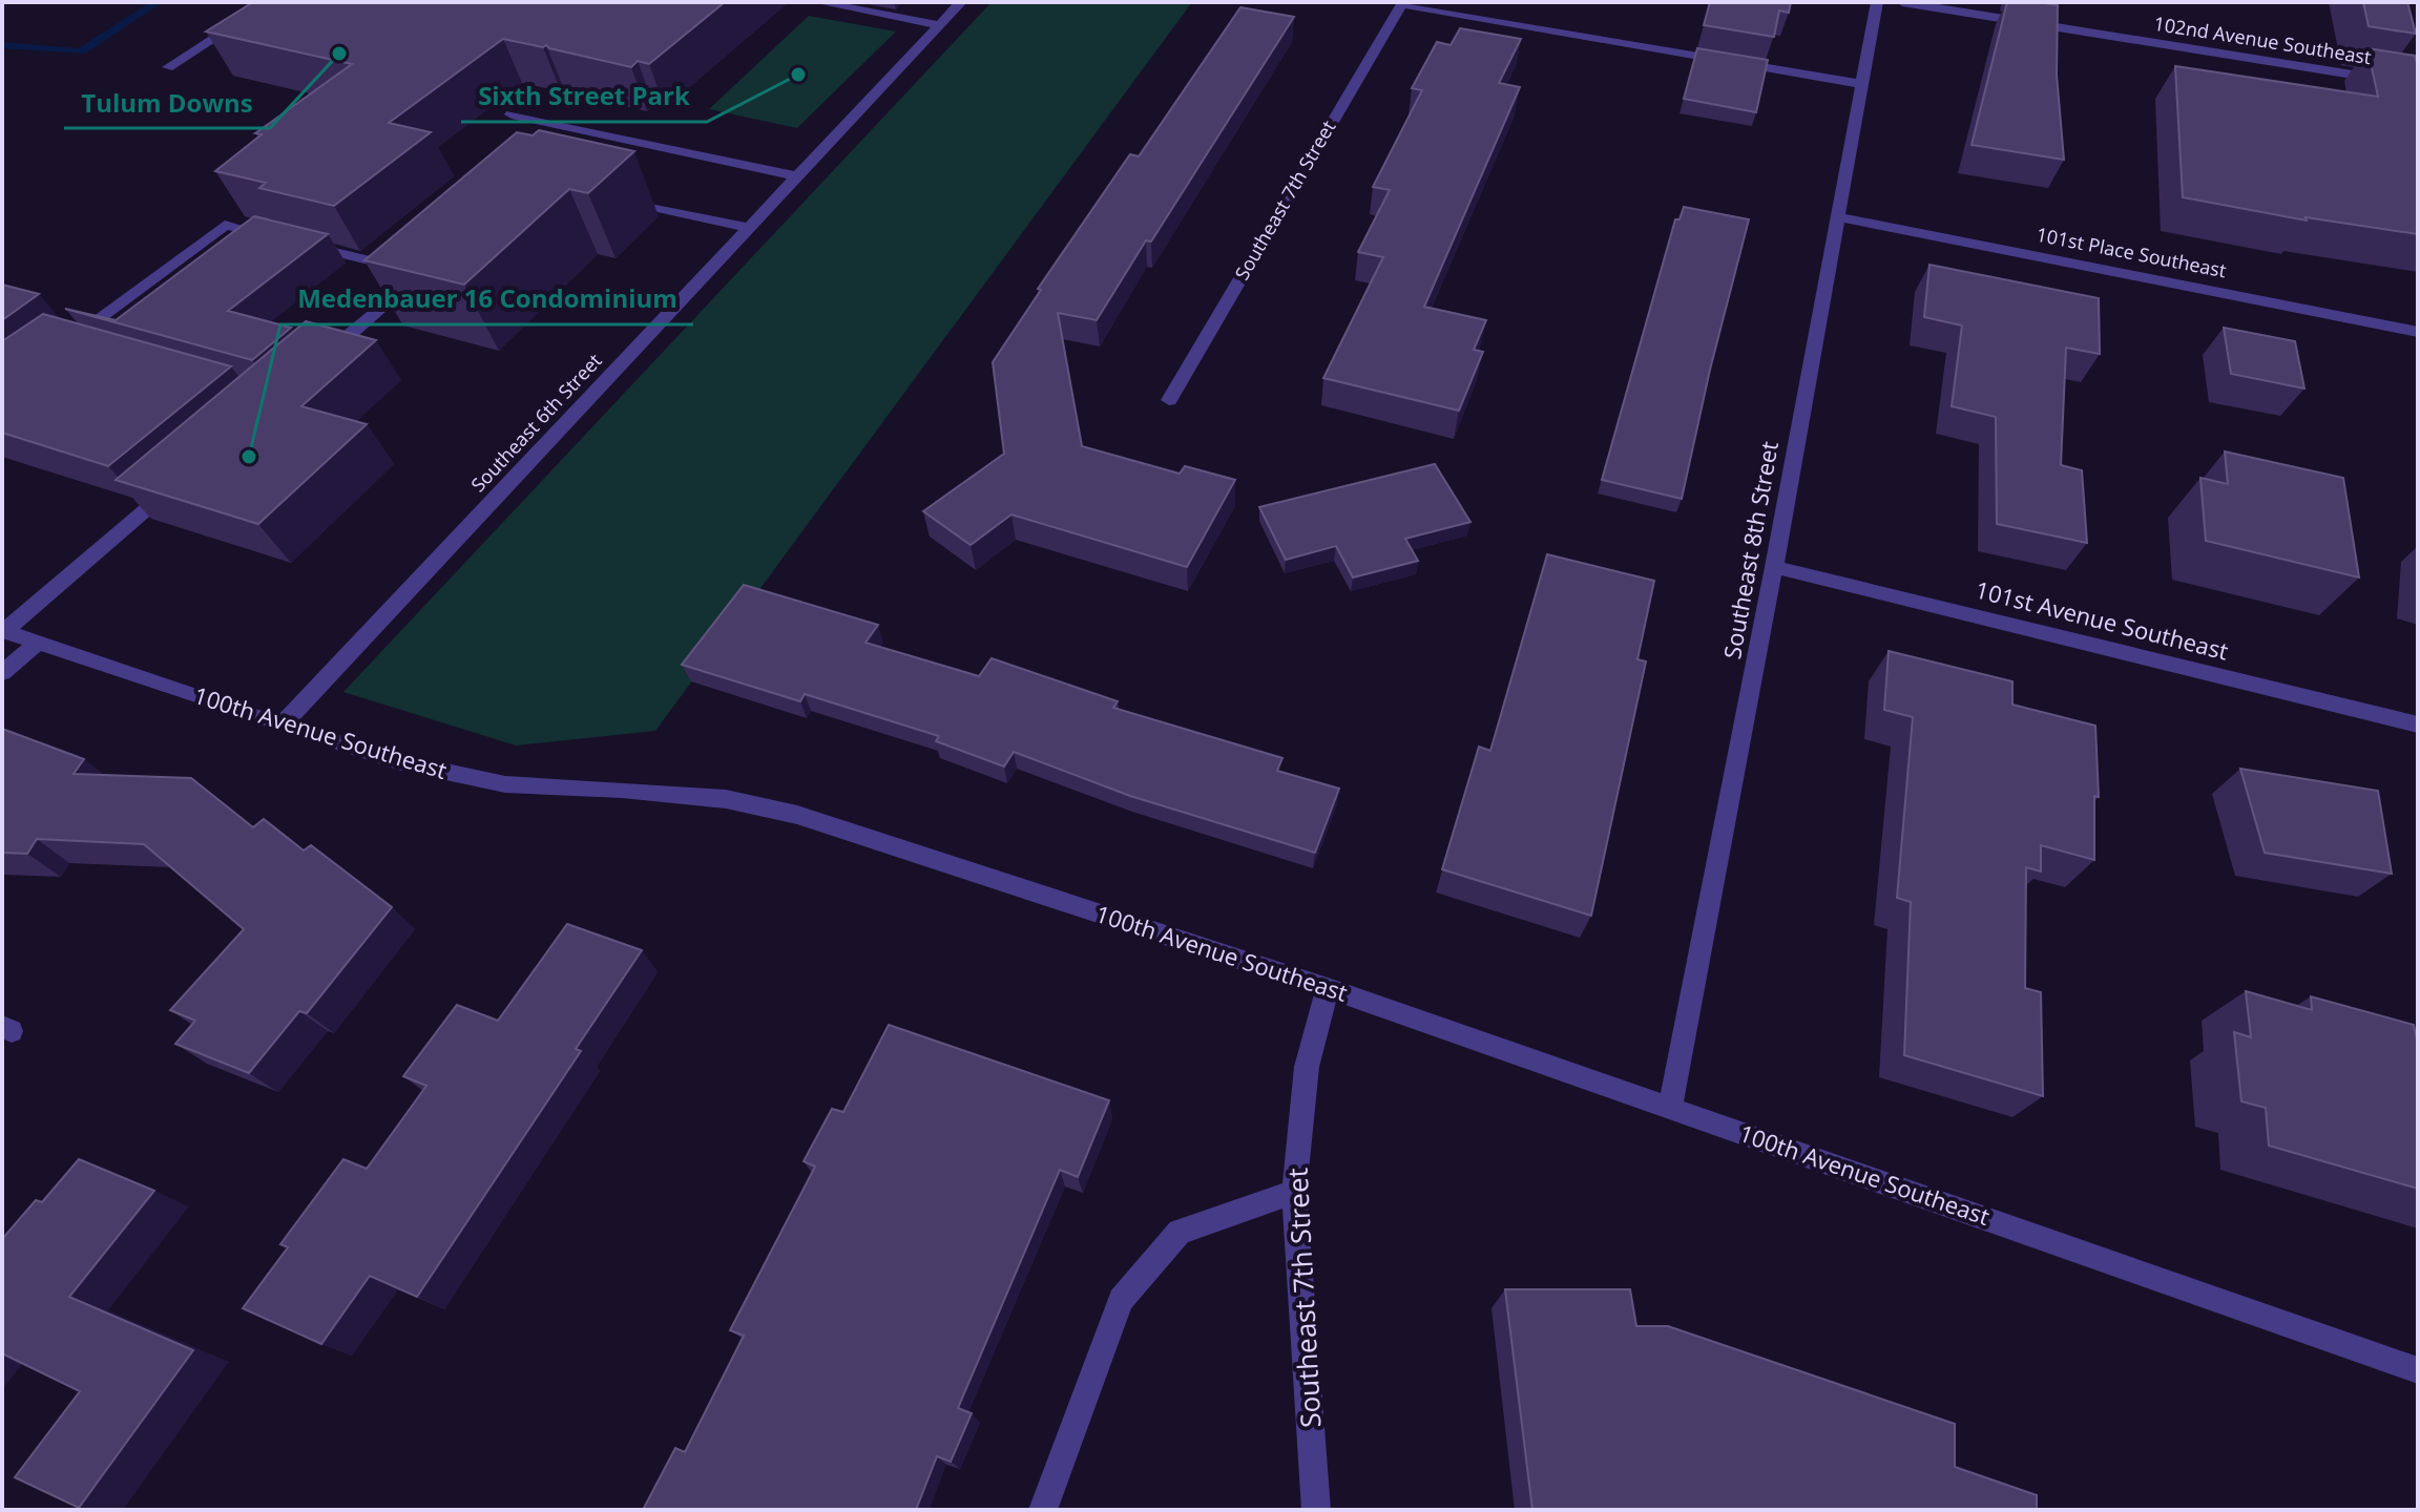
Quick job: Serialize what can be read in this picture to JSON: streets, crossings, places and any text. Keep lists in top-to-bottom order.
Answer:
{
  "streets": {
    "street": [
      "102nd Avenue Southeast",
      "Southeast 7th Street",
      "101st Place Southeast",
      "Southeast 6th Street",
      "Southeast 8th Street",
      "101st Avenue Southeast",
      "100th Avenue Southeast"
    ]
  },
  "crossings": [
    ["Southeast 7th Street", "100th Avenue Southeast"],
    ["101st Place Southeast", "Southeast 8th Street"],
    ["Southeast 6th Street", "100th Avenue Southeast"],
    ["Southeast 8th Street", "101st Avenue Southeast"],
    ["Southeast 8th Street", "100th Avenue Southeast"]
  ],
  "places": ["Tulum Downs", "Sixth Street Park", "Medenbauer 16 Condominium"]
}
